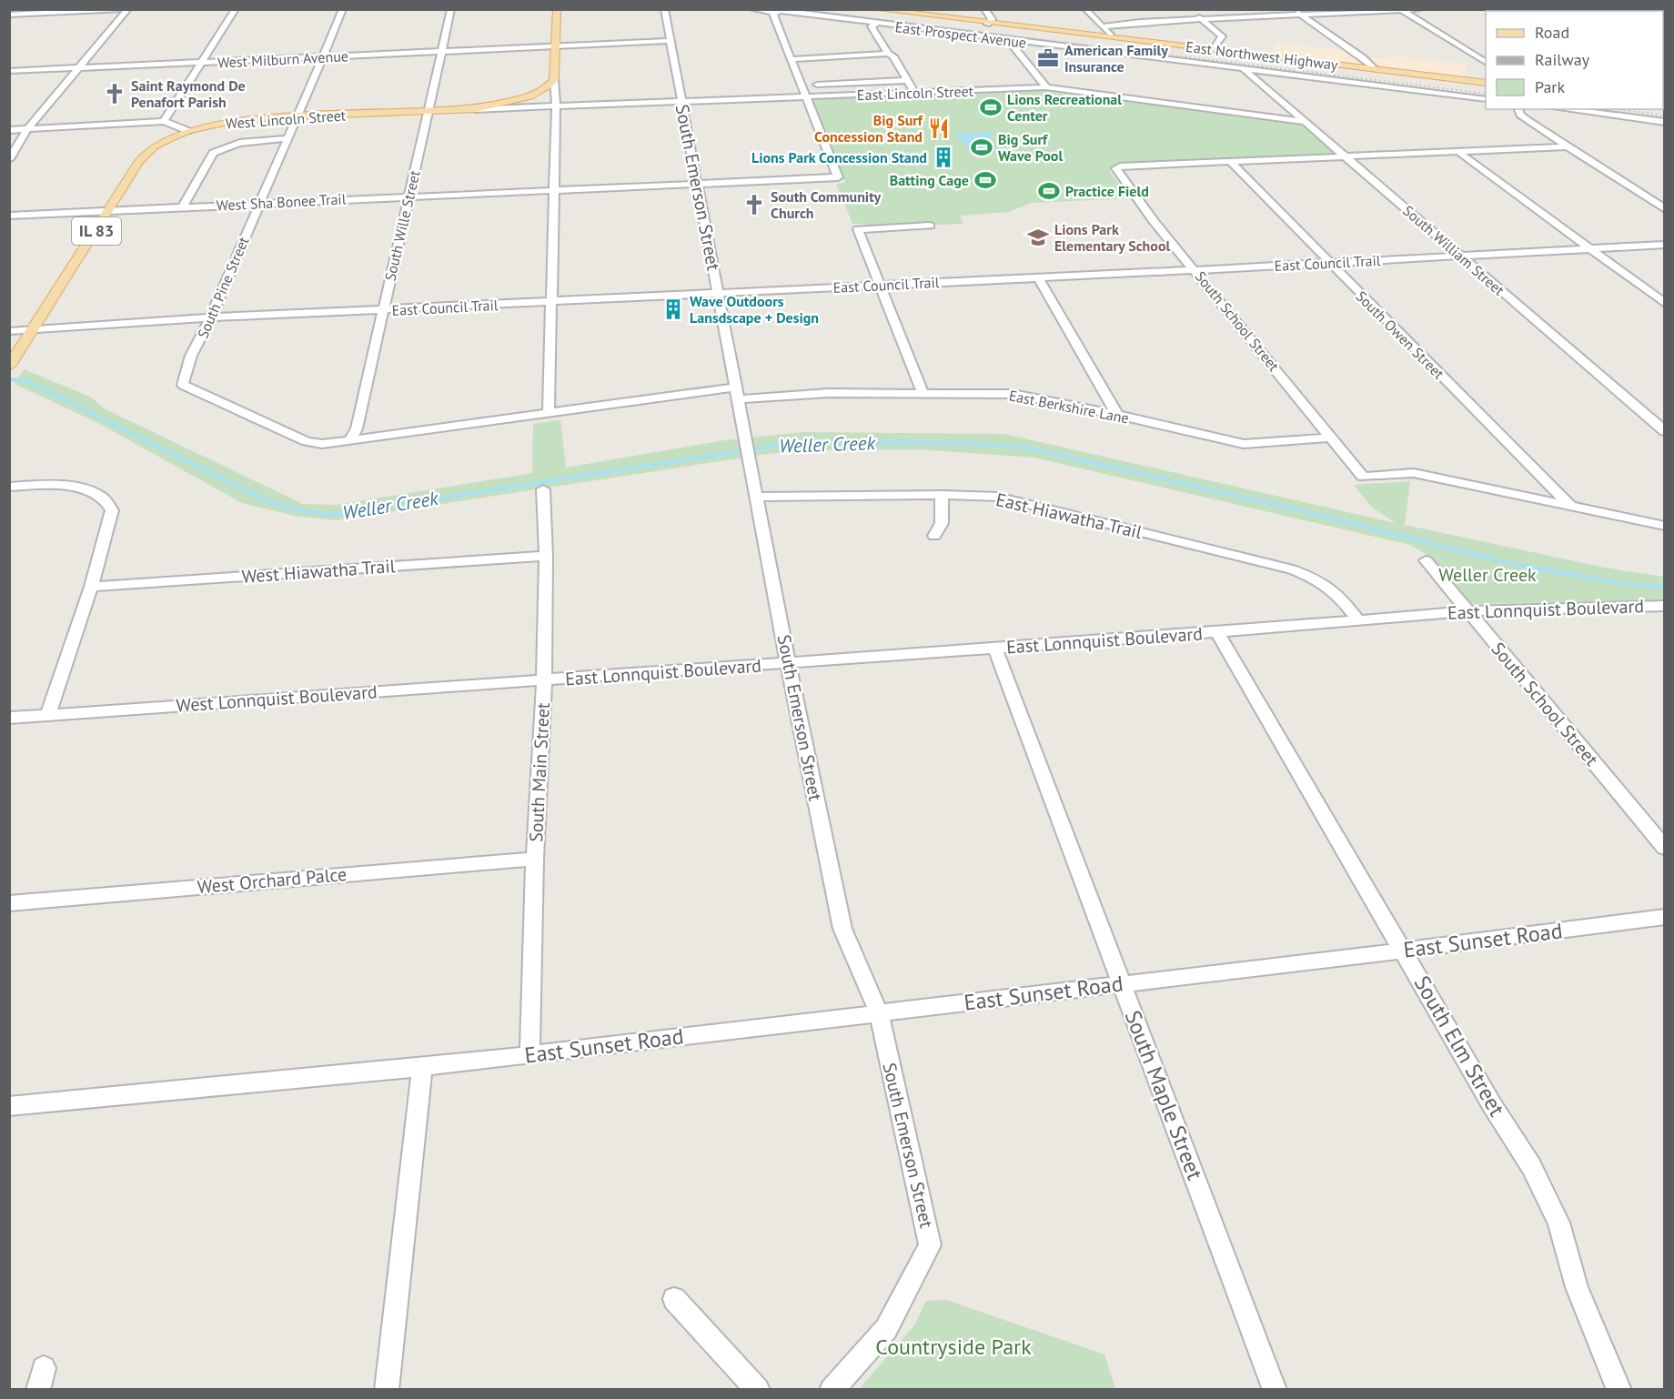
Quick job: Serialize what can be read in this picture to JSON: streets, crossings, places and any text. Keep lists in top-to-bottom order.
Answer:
{
  "streets": {
    "main road": ["East Northwest Highway", "West Lincoln Street", "IL 83"],
    "street": [
      "East Prospect Avenue",
      "West Milburn Avenue",
      "East Lincoln Street",
      "South Emerson Street",
      "West Sha Bonee Trail",
      "South Wille Street",
      "South William Street",
      "East Council Trail",
      "South Pine Street",
      "South School Street",
      "South Owen Street",
      "East Berkshire Lane",
      "East Hiawatha Trail",
      "West Hiawatha Trail",
      "East Lonnquist Boulevard",
      "West Lonnquist Boulevard",
      "South Main Street",
      "West Orchard Palce",
      "East Sunset Road",
      "South Elm Street",
      "South Maple Street"
    ]
  },
  "crossings": [
    ["East Prospect Avenue", "South William Street"],
    ["West Milburn Avenue", "South Emerson Street"],
    ["West Milburn Avenue", "South Wille Street"],
    ["West Milburn Avenue", "South Pine Street"],
    ["East Lincoln Street", "West Lincoln Street"],
    ["East Lincoln Street", "South Emerson Street"],
    ["East Lincoln Street", "West Sha Bonee Trail"],
    ["East Lincoln Street", "South William Street"],
    ["West Lincoln Street", "South Wille Street"],
    ["West Lincoln Street", "IL 83"],
    ["West Lincoln Street", "South Pine Street"],
    ["South Emerson Street", "West Sha Bonee Trail"],
    ["South Emerson Street", "East Council Trail"],
    ["South Emerson Street", "East Berkshire Lane"],
    ["South Emerson Street", "East Hiawatha Trail"],
    ["South Emerson Street", "East Lonnquist Boulevard"],
    ["South Emerson Street", "East Sunset Road"],
    ["West Sha Bonee Trail", "South Wille Street"],
    ["West Sha Bonee Trail", "IL 83"],
    ["West Sha Bonee Trail", "South Pine Street"],
    ["South Wille Street", "East Council Trail"],
    ["South Wille Street", "East Berkshire Lane"],
    ["IL 83", "East Council Trail"],
    ["South William Street", "East Council Trail"],
    ["East Council Trail", "South Pine Street"],
    ["East Council Trail", "South School Street"],
    ["East Council Trail", "South Owen Street"],
    ["South Pine Street", "East Berkshire Lane"],
    ["South School Street", "South Owen Street"],
    ["South School Street", "East Berkshire Lane"],
    ["South School Street", "East Lonnquist Boulevard"],
    ["East Hiawatha Trail", "East Lonnquist Boulevard"],
    ["West Hiawatha Trail", "South Main Street"],
    ["East Lonnquist Boulevard", "West Lonnquist Boulevard"],
    ["East Lonnquist Boulevard", "South Main Street"],
    ["East Lonnquist Boulevard", "South Elm Street"],
    ["East Lonnquist Boulevard", "South Maple Street"],
    ["West Lonnquist Boulevard", "South Main Street"],
    ["South Main Street", "West Orchard Palce"],
    ["South Main Street", "East Sunset Road"],
    ["East Sunset Road", "South Elm Street"],
    ["East Sunset Road", "South Maple Street"]
  ],
  "water": ["Weller Creek"],
  "parks": ["Weller Creek", "Countryside Park"],
  "places": {
    "office": ["American Family Insurance"],
    "church": ["Saint Raymond De Penafort Parish", "South Community Church"],
    "sports": [
      "Lions Recreational Center",
      "Big Surf Wave Pool",
      "Batting Cage",
      "Practice Field"
    ],
    "restaurant": ["Big Surf Concession Stand"],
    "building": ["Lions Park Concession Stand", "Wave Outdoors Lansdscape + Design"],
    "school or university": ["Lions Park Elementary School"]
  },
  "legend": ["Road", "Railway", "Park"]
}
